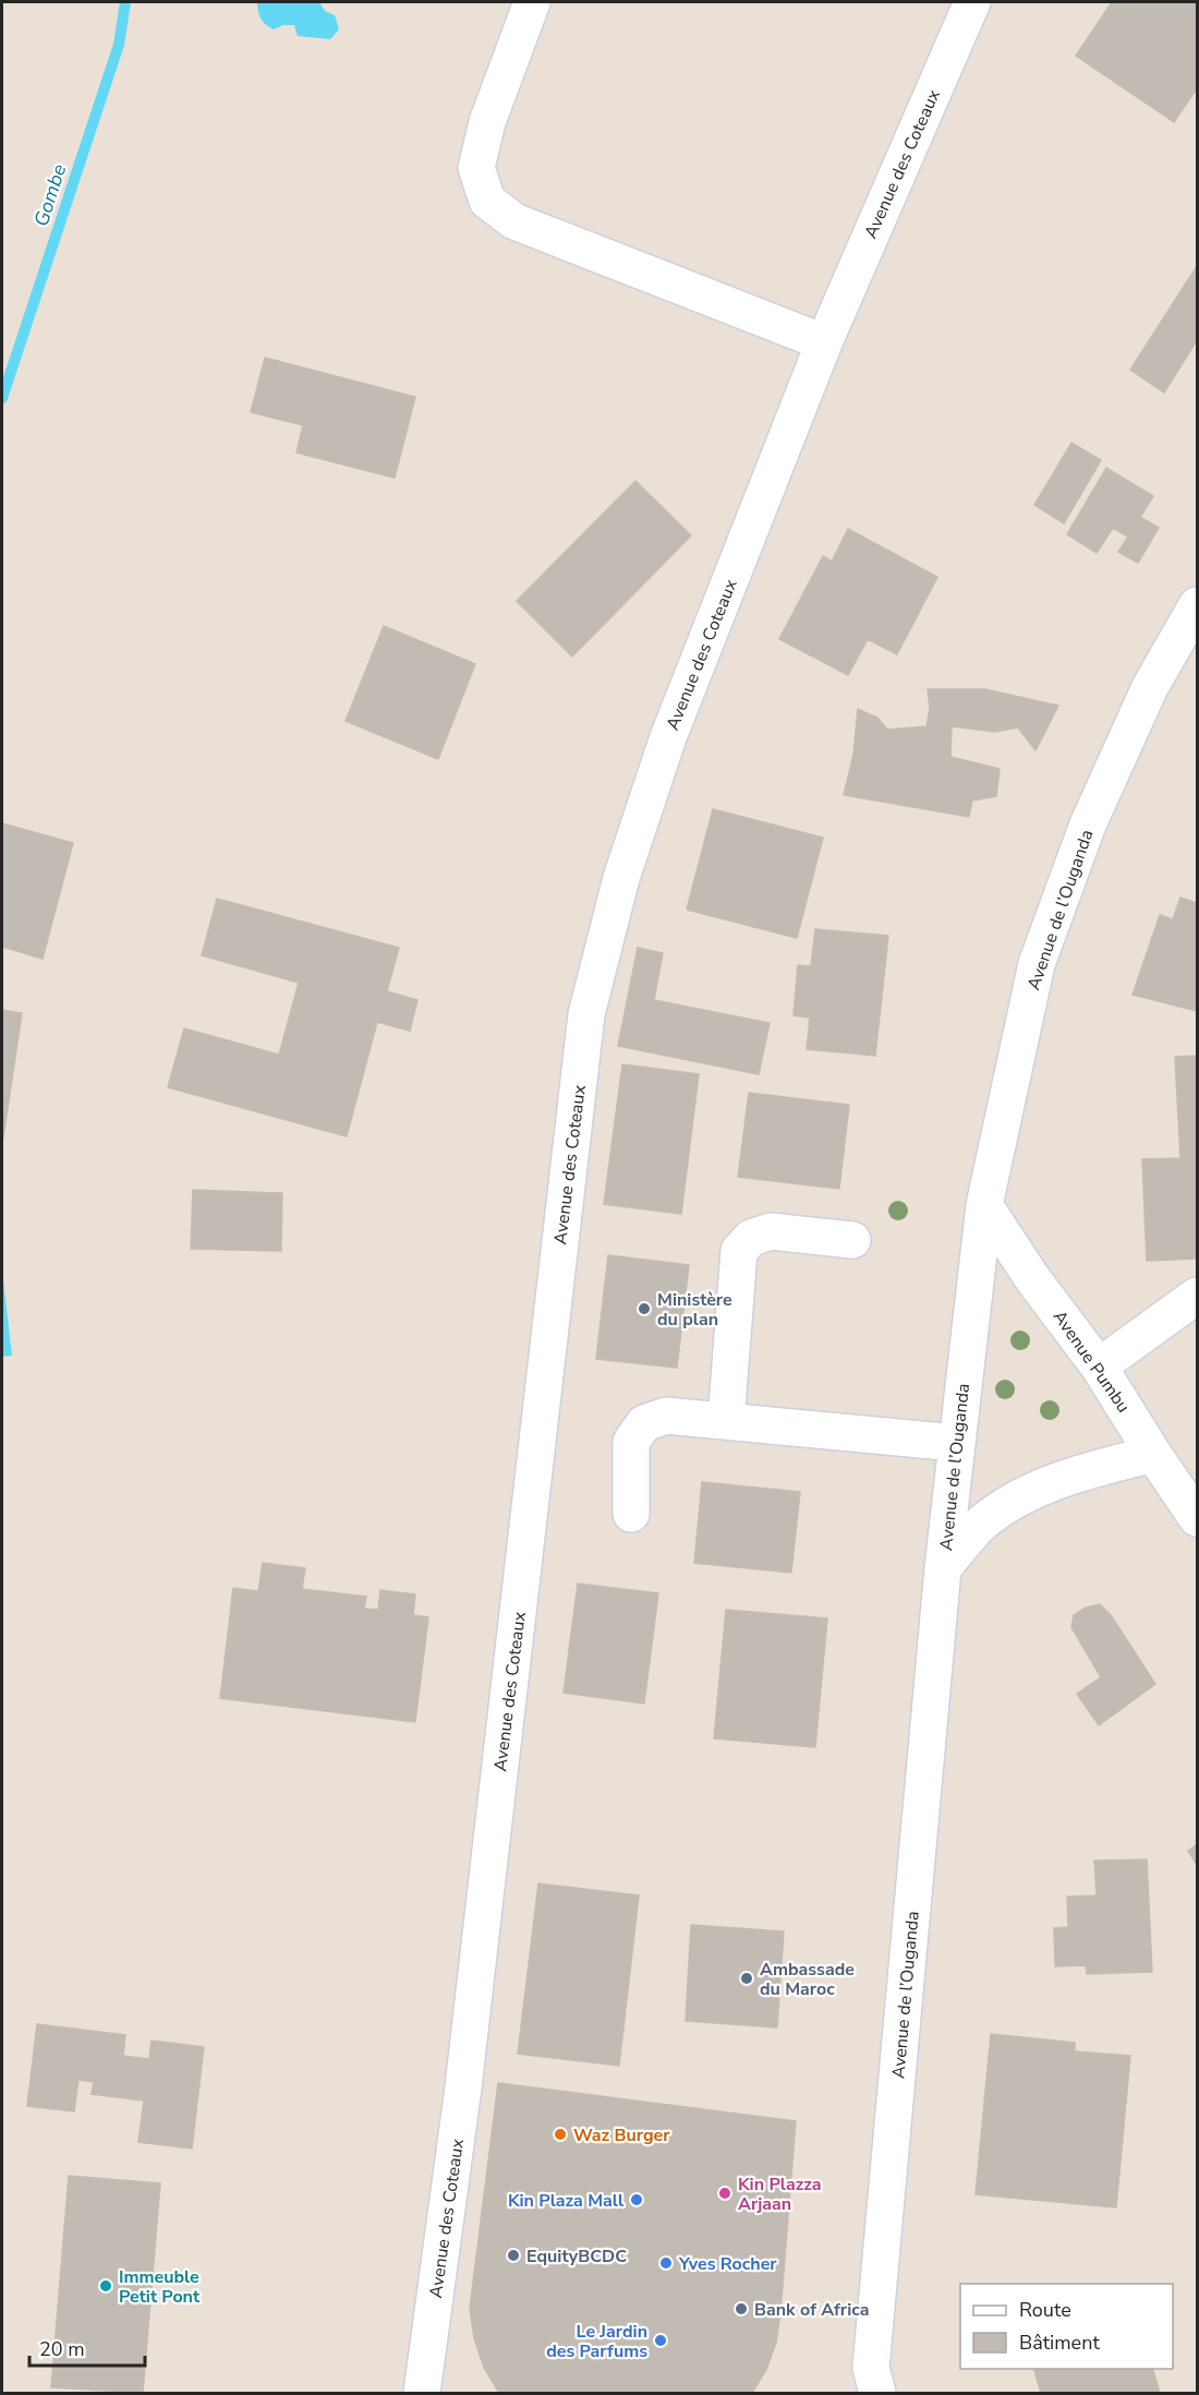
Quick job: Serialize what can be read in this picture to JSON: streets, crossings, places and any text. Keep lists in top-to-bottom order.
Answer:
{
  "streets": {
    "street": ["Avenue des Coteaux", "Avenue de l’Ouganda", "Avenue Pumbu"]
  },
  "crossings": [
    ["Avenue de l’Ouganda", "Avenue Pumbu"]
  ],
  "water": ["Gombe"],
  "places": [
    "Ministère du plan",
    "Ambassade du Maroc",
    "Waz Burger",
    "Kin Plazza Arjaan",
    "Kin Plaza Mall",
    "EquityBCDC",
    "Yves Rocher",
    "Immeuble Petit Pont",
    "Bank of Africa",
    "Le Jardin des Parfums"
  ],
  "legend": ["Route", "Bâtiment"],
  "scale_bar": "20 m"
}
